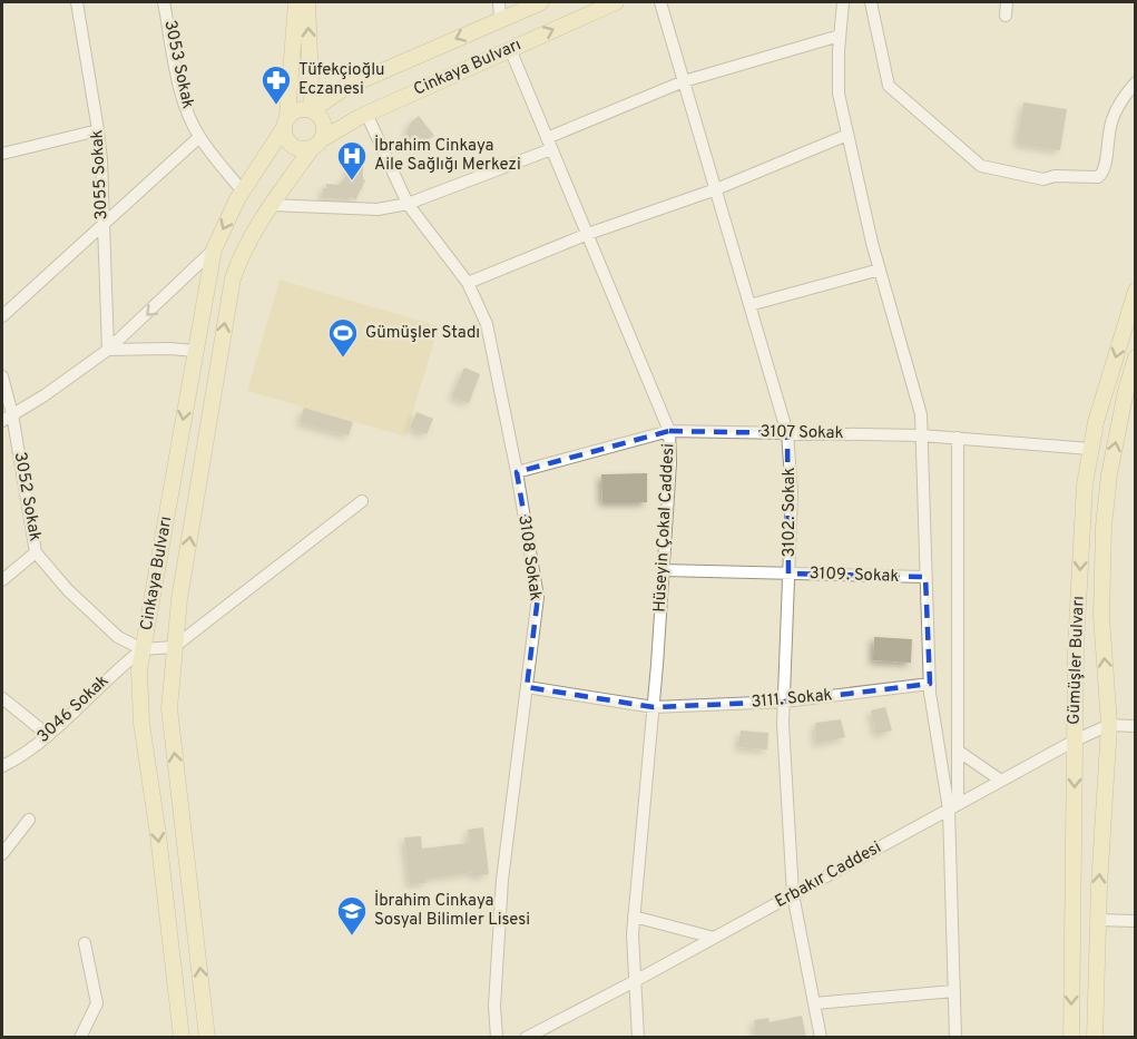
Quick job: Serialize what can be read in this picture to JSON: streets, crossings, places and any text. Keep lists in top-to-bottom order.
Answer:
{
  "streets": {
    "main road": ["Cinkaya Bulvarı", "Gümüşler Bulvarı"],
    "street": [
      "3053 Sokak",
      "3055 Sokak",
      "3107 Sokak",
      "3052 Sokak",
      "3102. Sokak",
      "Hüseyin Çokal Caddesi",
      "3108 Sokak",
      "3109. Sokak",
      "3111. Sokak",
      "3046 Sokak",
      "Erbakır Caddesi"
    ]
  },
  "crossings": [
    ["3053 Sokak", "Cinkaya Bulvarı"],
    ["Cinkaya Bulvarı", "3052 Sokak"],
    ["Cinkaya Bulvarı", "Hüseyin Çokal Caddesi"],
    ["Cinkaya Bulvarı", "3108 Sokak"],
    ["Cinkaya Bulvarı", "3046 Sokak"],
    ["3107 Sokak", "3102. Sokak"],
    ["3107 Sokak", "Hüseyin Çokal Caddesi"],
    ["3107 Sokak", "3108 Sokak"],
    ["3107 Sokak", "Gümüşler Bulvarı"],
    ["3052 Sokak", "3046 Sokak"],
    ["3102. Sokak", "3109. Sokak"],
    ["3102. Sokak", "3111. Sokak"],
    ["3102. Sokak", "Erbakır Caddesi"],
    ["Hüseyin Çokal Caddesi", "3109. Sokak"],
    ["Hüseyin Çokal Caddesi", "3111. Sokak"],
    ["Hüseyin Çokal Caddesi", "Erbakır Caddesi"],
    ["3108 Sokak", "3111. Sokak"],
    ["Gümüşler Bulvarı", "Erbakır Caddesi"]
  ],
  "places": {
    "pharmacy": ["Tüfekçioğlu Eczanesi"],
    "hospital": ["İbrahim Cinkaya Aile Sağlığı Merkezi"],
    "sports": ["Gümüşler Stadı"],
    "school or university": ["İbrahim Cinkaya Sosyal Bilimler Lisesi"]
  }
}
